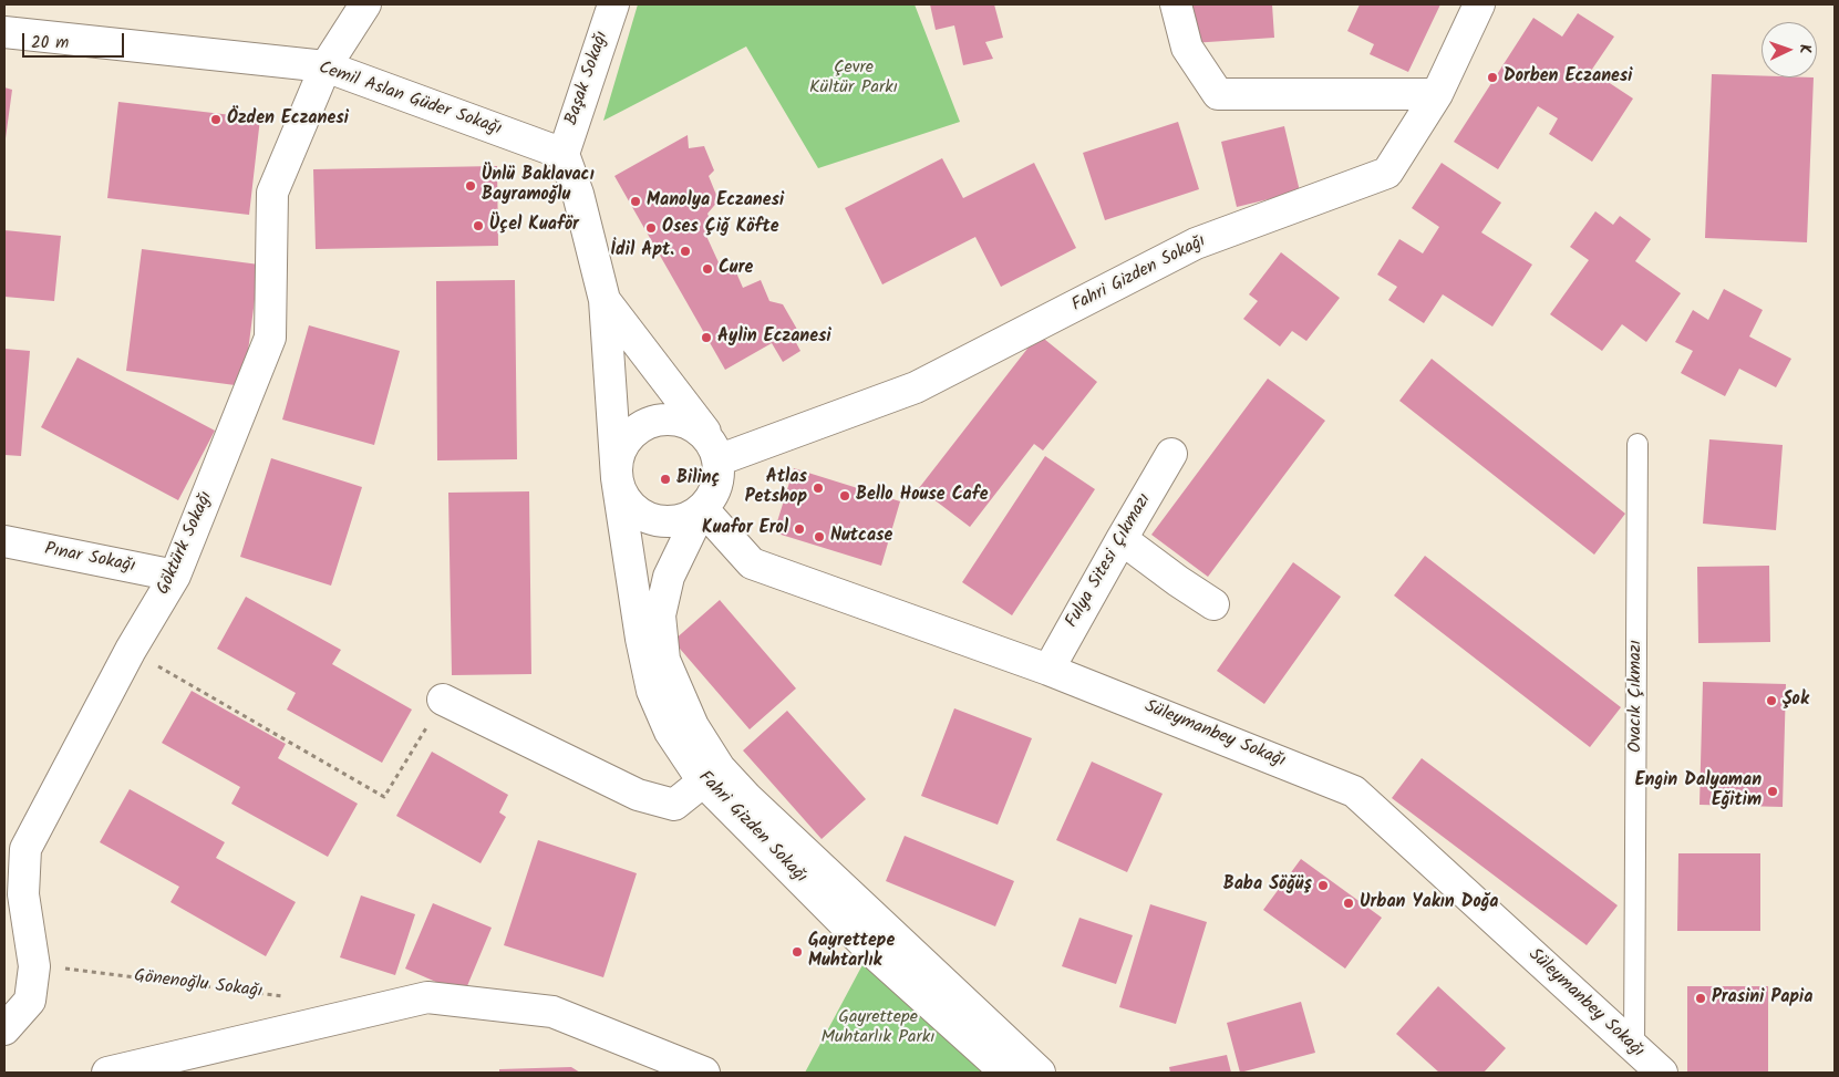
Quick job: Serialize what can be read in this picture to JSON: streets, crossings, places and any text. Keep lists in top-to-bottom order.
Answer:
{
  "streets": {
    "street": [
      "Başak Sokağı",
      "Cemil Aslan Güder Sokağı",
      "Fahri Gizden Sokağı",
      "Göktürk Sokağı",
      "Pınar Sokağı",
      "Fulya Sitesi Çıkmazı",
      "Süleymanbey Sokağı"
    ],
    "lane": ["Ovacık Çıkmazı"],
    "path": ["Gönenoğlu Sokağı"]
  },
  "crossings": [
    ["Başak Sokağı", "Cemil Aslan Güder Sokağı"],
    ["Cemil Aslan Güder Sokağı", "Göktürk Sokağı"],
    ["Fahri Gizden Sokağı", "Süleymanbey Sokağı"],
    ["Göktürk Sokağı", "Pınar Sokağı"],
    ["Göktürk Sokağı", "Gönenoğlu Sokağı"],
    ["Fulya Sitesi Çıkmazı", "Süleymanbey Sokağı"],
    ["Ovacık Çıkmazı", "Süleymanbey Sokağı"]
  ],
  "parks": ["Çevre Kültür Parkı", "Gayrettepe Muhtarlık Parkı"],
  "places": [
    "Dorben Eczanesi",
    "Özden Eczanesi",
    "Ünlü Baklavacı Bayramoğlu",
    "Manolya Eczanesi",
    "Üçel Kuaför",
    "Oses Çiğ Köfte",
    "İdil Apt.",
    "Cure",
    "Aylin Eczanesi",
    "Bilinç",
    "Atlas Petshop",
    "Bello House Cafe",
    "Kuafor Erol",
    "Nutcase",
    "Şok",
    "Engin Dalyaman Eğitim",
    "Baba Söğüş",
    "Urban Yakın Doğa",
    "Gayrettepe Muhtarlık",
    "Prasini Papia"
  ],
  "scale_bar": "20 m",
  "north": "right"
}
